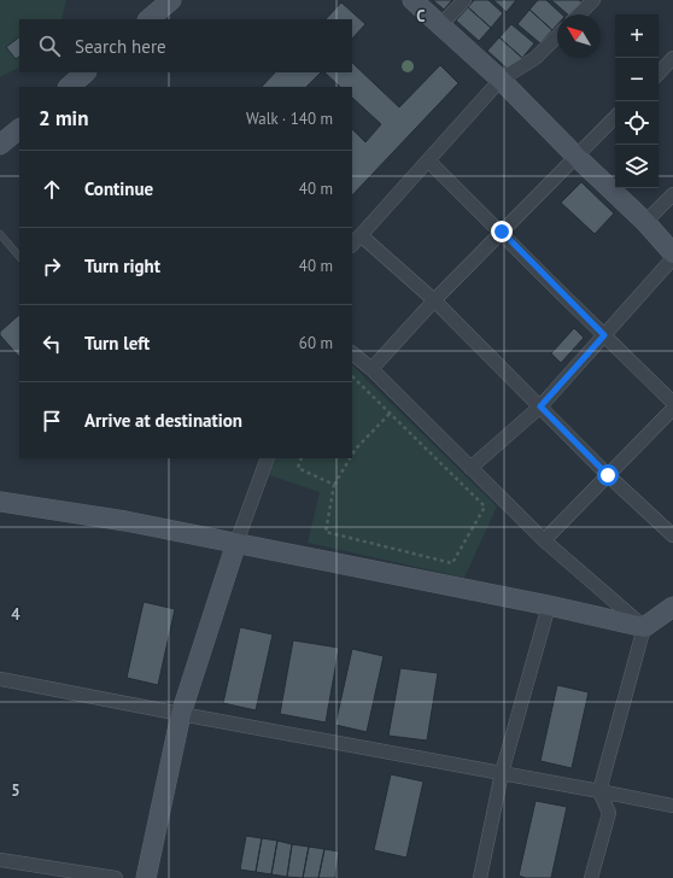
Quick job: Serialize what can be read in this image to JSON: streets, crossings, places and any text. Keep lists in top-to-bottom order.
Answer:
{
  "north": "top left",
  "page": {
    "map_buttons": ["+", "−"],
    "search": "Search here",
    "heading": ["2 min", "Walk · 140 m"],
    "list": [
      ["Continue", "40 m"],
      ["Turn right", "40 m"],
      ["Turn left", "60 m"],
      "Arrive at destination"
    ]
  },
  "grid": {
    "columns": ["C"],
    "rows": ["4", "5"]
  }
}
